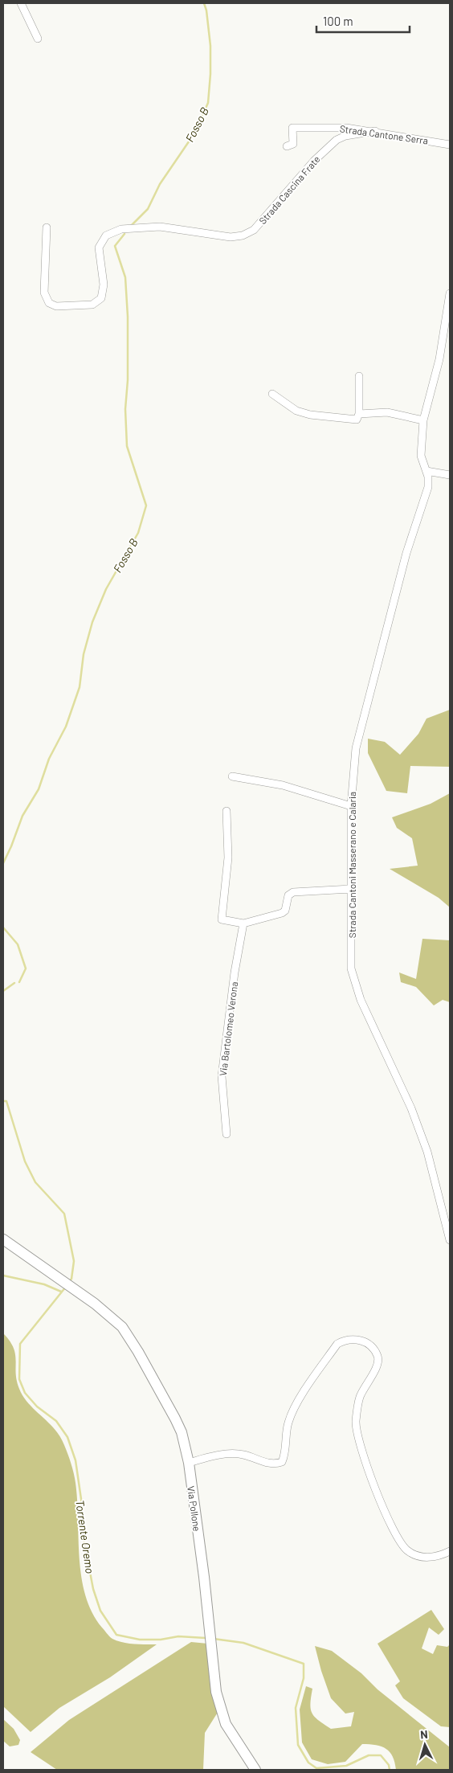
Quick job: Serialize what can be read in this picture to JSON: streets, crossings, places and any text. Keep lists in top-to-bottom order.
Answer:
{
  "streets": {
    "street": [
      "Strada Cantone Serra",
      "Strada Cascina Frate",
      "Strada Cantoni Masserano e Calaria",
      "Via Bartolomeo Verona",
      "Via Pollone"
    ]
  },
  "crossings": [
    ["Strada Cantone Serra", "Strada Cascina Frate"]
  ],
  "water": ["Fosso B", "Torrente Oremo"],
  "scale_bar": "100 m",
  "north": "top"
}
